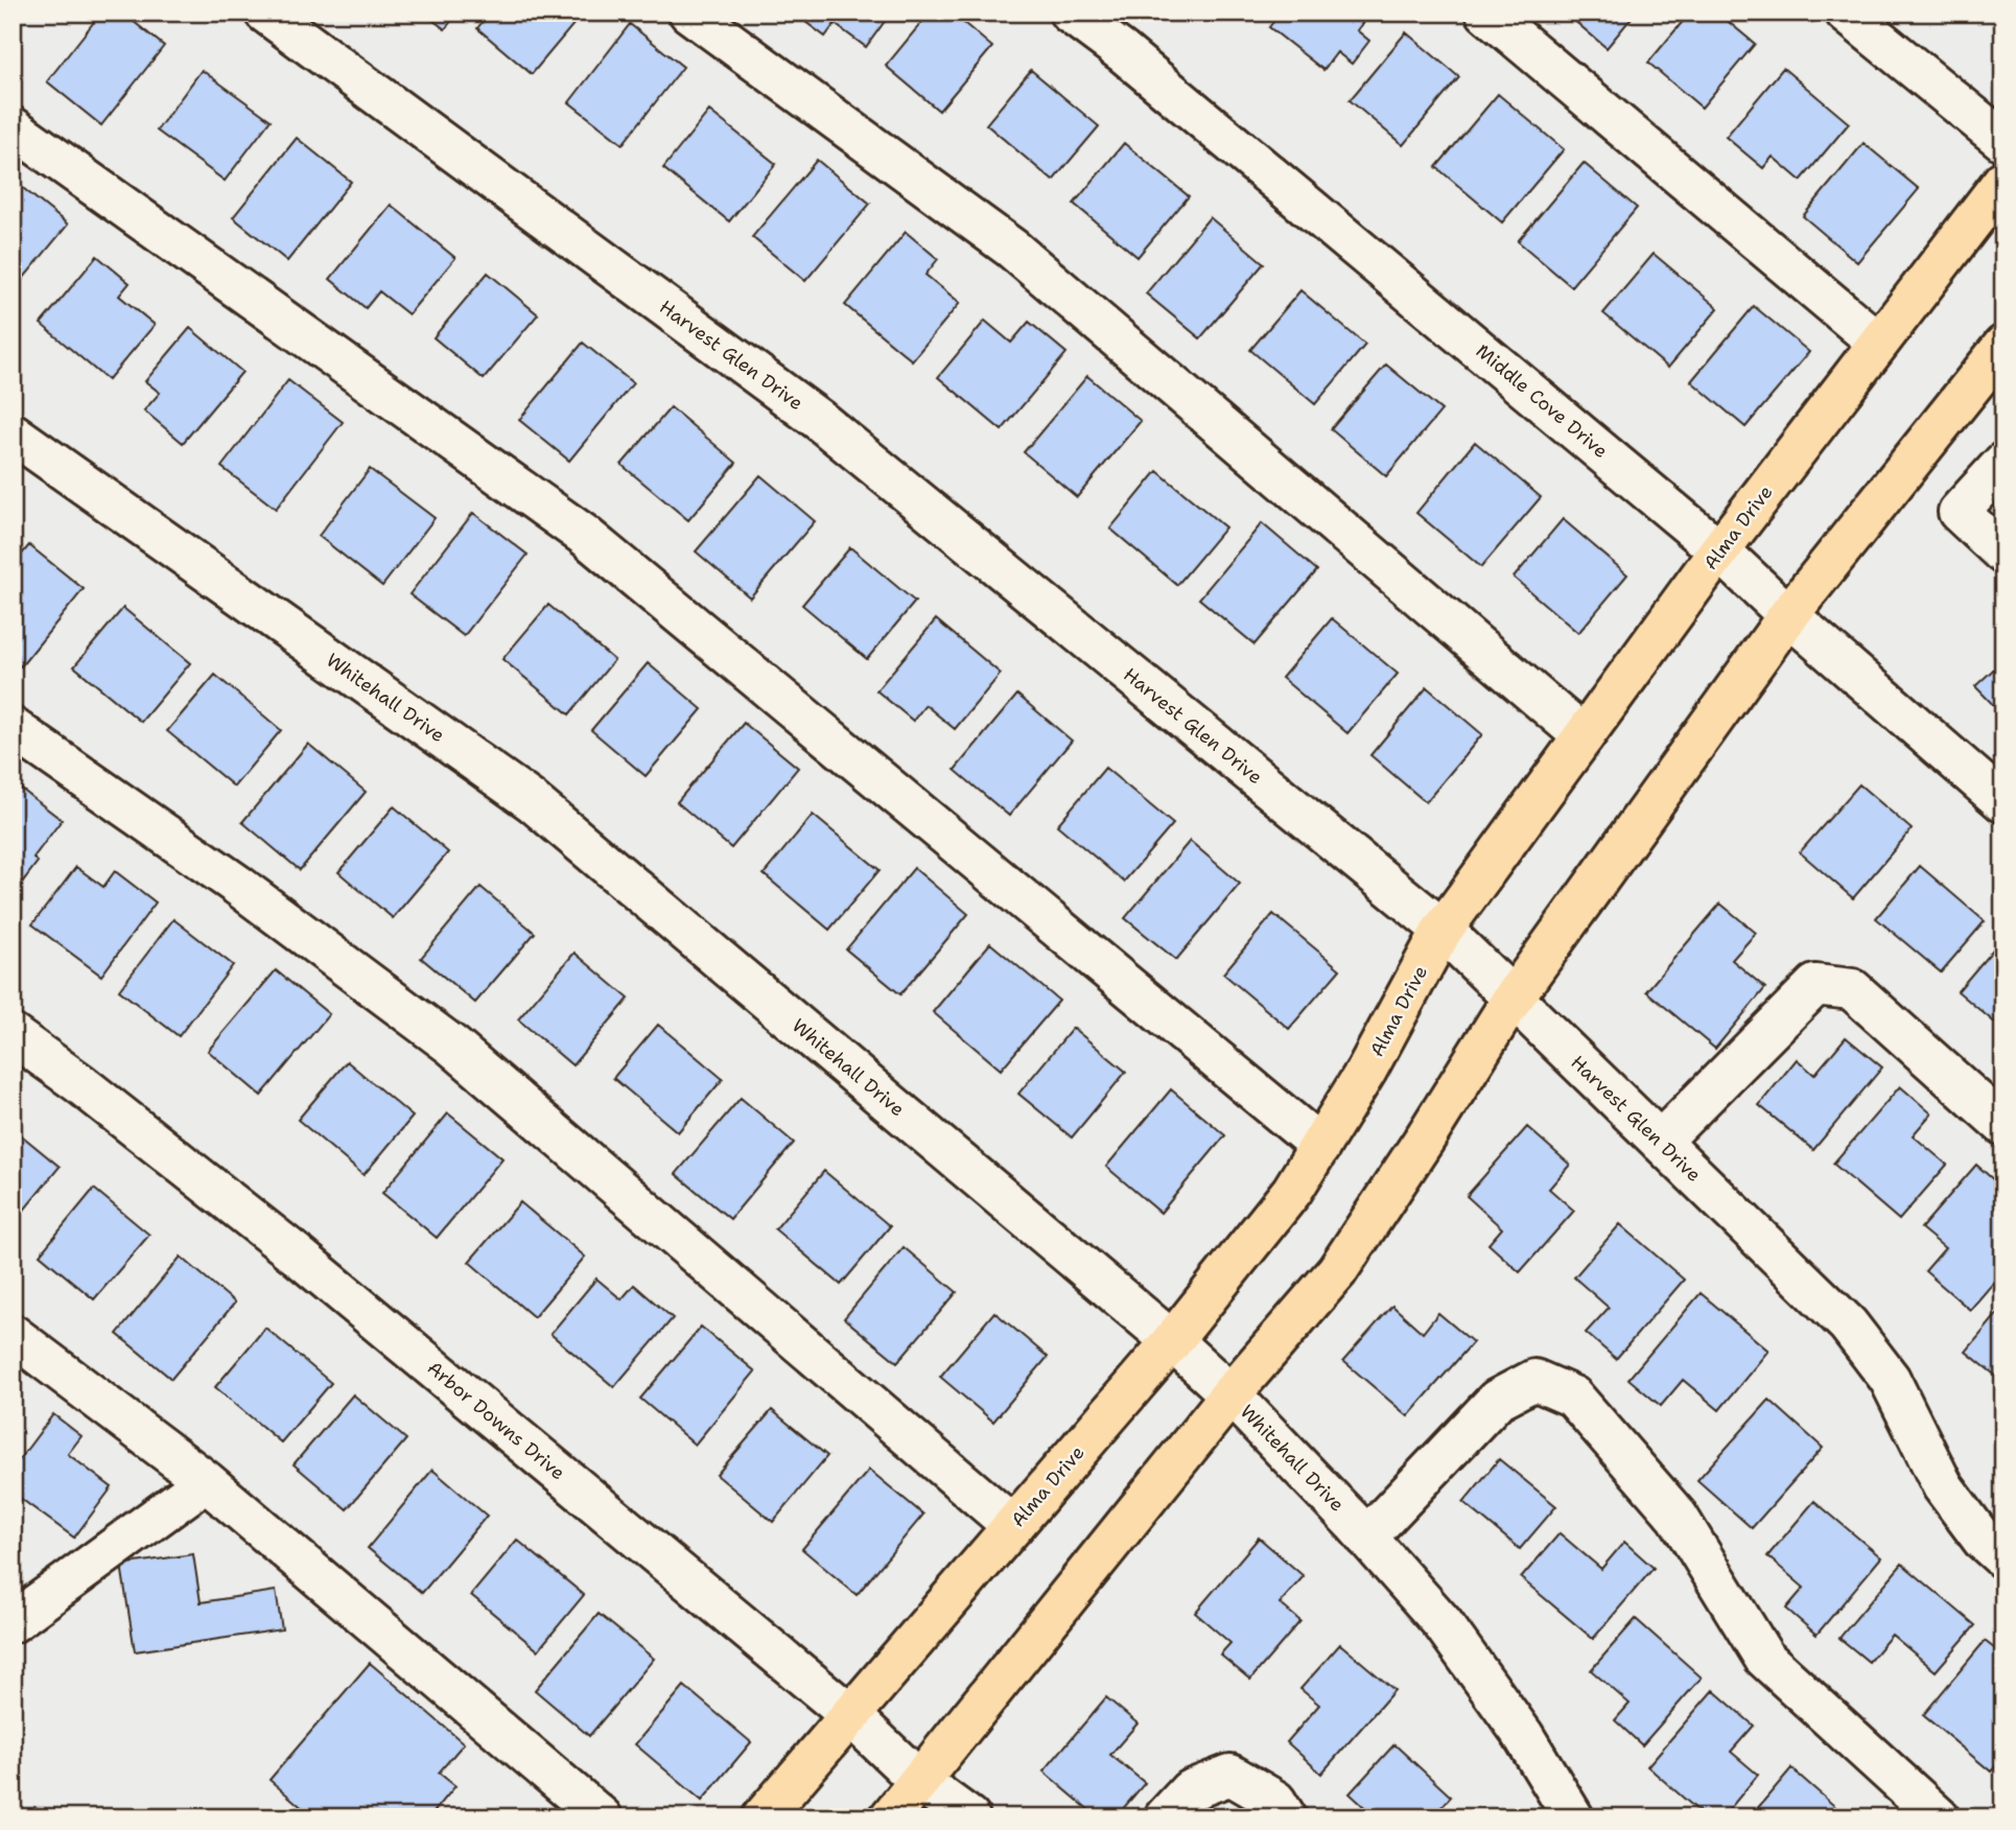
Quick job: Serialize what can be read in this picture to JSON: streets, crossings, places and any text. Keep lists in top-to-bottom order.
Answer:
{
  "streets": {
    "main road": ["Alma Drive"],
    "street": [
      "Harvest Glen Drive",
      "Middle Cove Drive",
      "Whitehall Drive",
      "Arbor Downs Drive"
    ]
  },
  "crossings": [
    ["Harvest Glen Drive", "Alma Drive"],
    ["Middle Cove Drive", "Alma Drive"],
    ["Alma Drive", "Whitehall Drive"],
    ["Alma Drive", "Arbor Downs Drive"]
  ]
}
